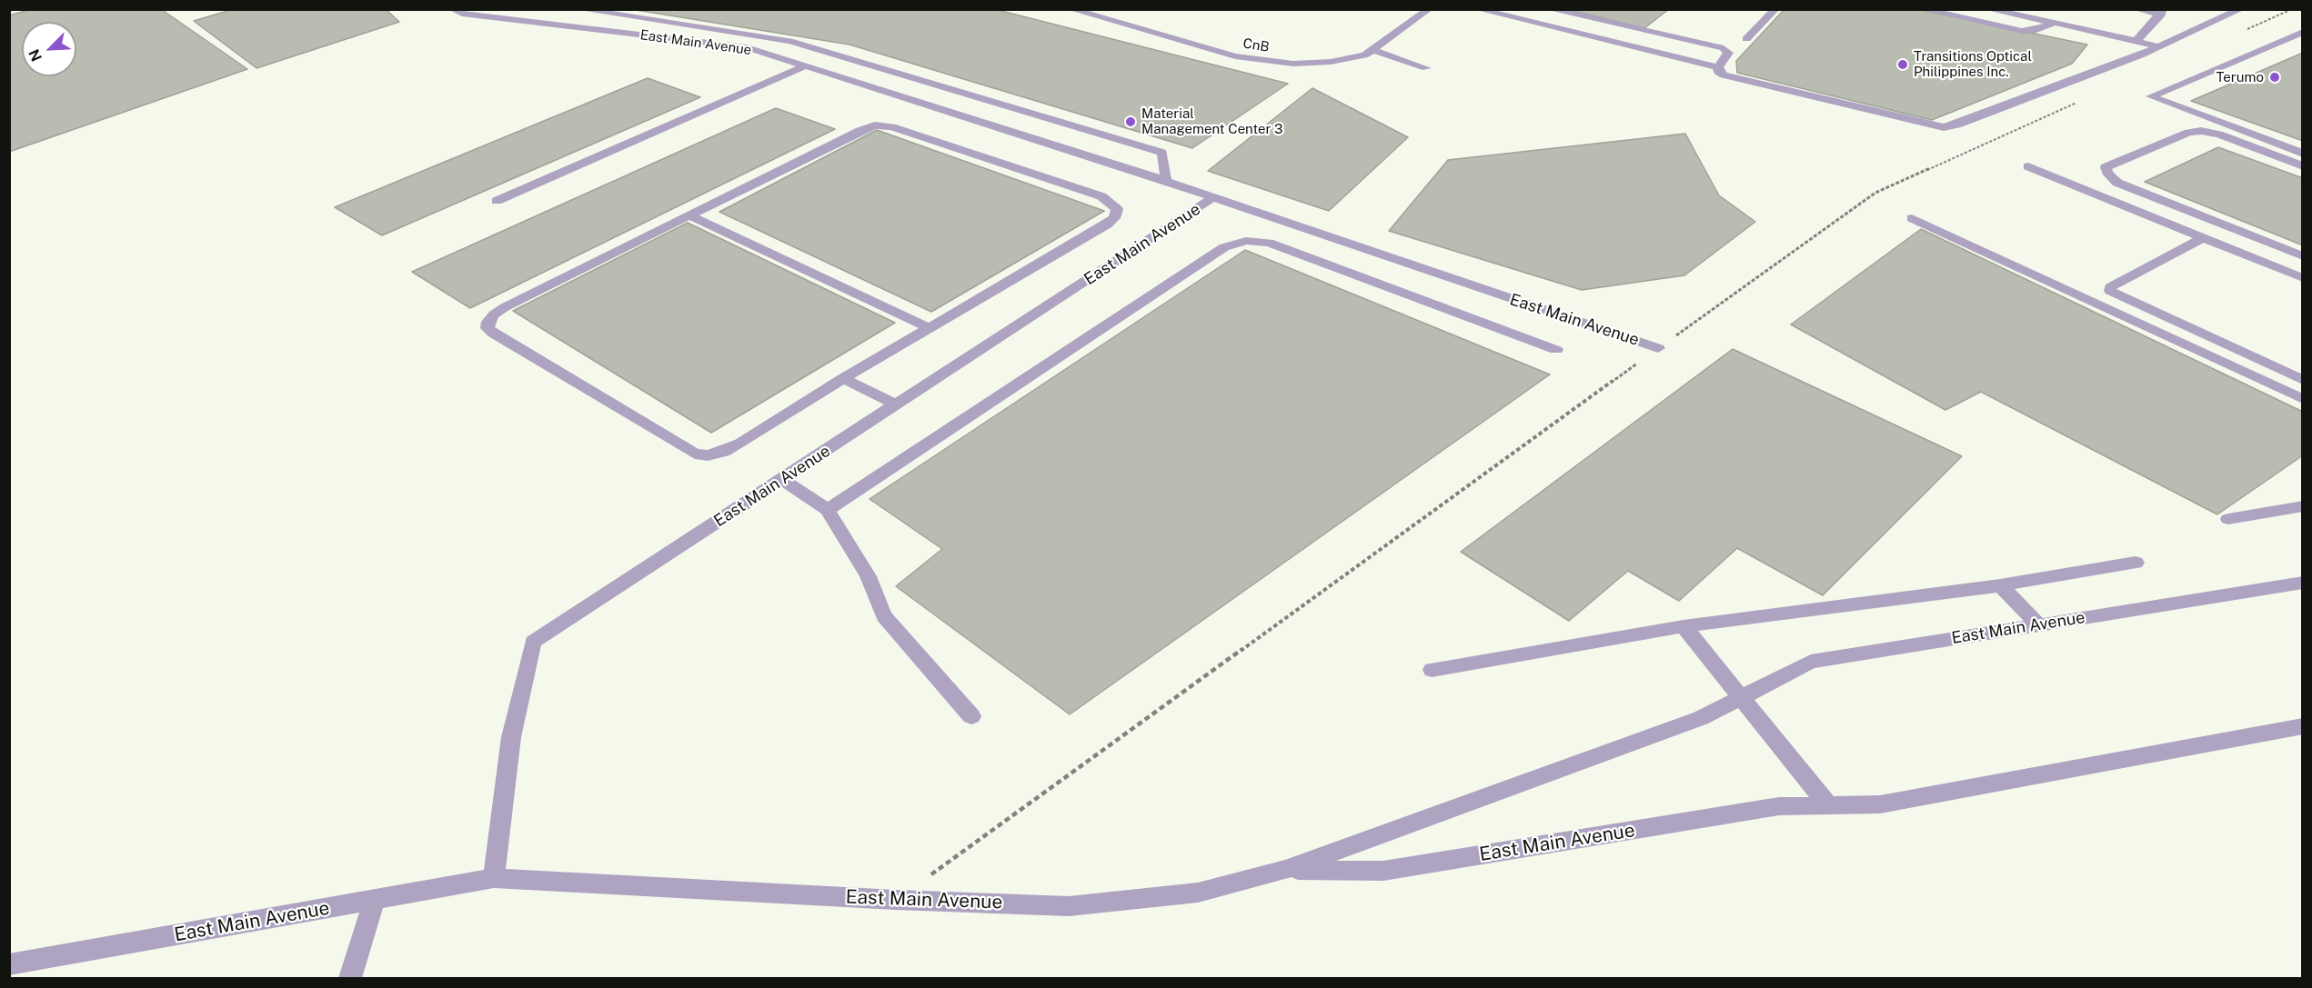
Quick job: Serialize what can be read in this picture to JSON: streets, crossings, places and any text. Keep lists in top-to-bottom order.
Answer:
{
  "streets": {
    "street": ["East Main Avenue", "CnB"]
  },
  "places": ["Transitions Optical Philippines Inc.", "Terumo", "Material Management Center 3"],
  "north": "bottom left"
}
